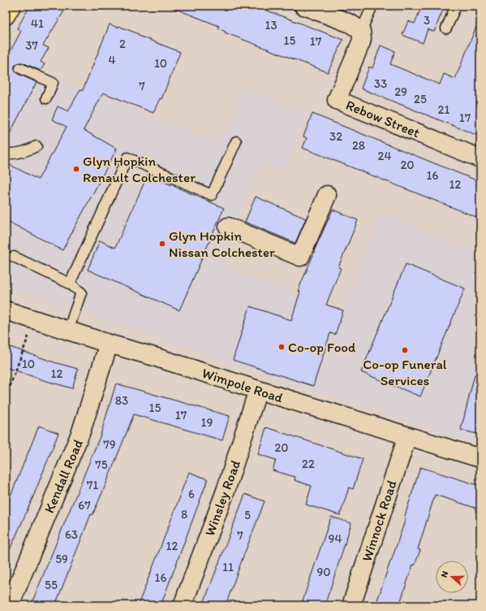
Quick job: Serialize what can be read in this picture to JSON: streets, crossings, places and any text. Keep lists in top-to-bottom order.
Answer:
{
  "streets": {
    "street": [
      "Rebow Street",
      "Wimpole Road",
      "Kendall Road",
      "Winsley Road",
      "Winnock Road"
    ]
  },
  "crossings": [
    ["Wimpole Road", "Kendall Road"],
    ["Wimpole Road", "Winsley Road"],
    ["Wimpole Road", "Winnock Road"]
  ],
  "places": [
    "Glyn Hopkin Renault Colchester",
    "Glyn Hopkin Nissan Colchester",
    "Co-op Food",
    "Co-op Funeral Services"
  ],
  "house_numbers": [
    "3",
    "41",
    "13",
    "15",
    "17",
    "2",
    "37",
    "4",
    "10",
    "33",
    "7",
    "29",
    "25",
    "21",
    "17",
    "32",
    "28",
    "24",
    "20",
    "16",
    "12",
    "10",
    "12",
    "83",
    "15",
    "17",
    "19",
    "79",
    "20",
    "22",
    "75",
    "71",
    "6",
    "67",
    "8",
    "5",
    "63",
    "7",
    "94",
    "12",
    "59",
    "11",
    "90",
    "16",
    "55"
  ],
  "north": "left"
}
